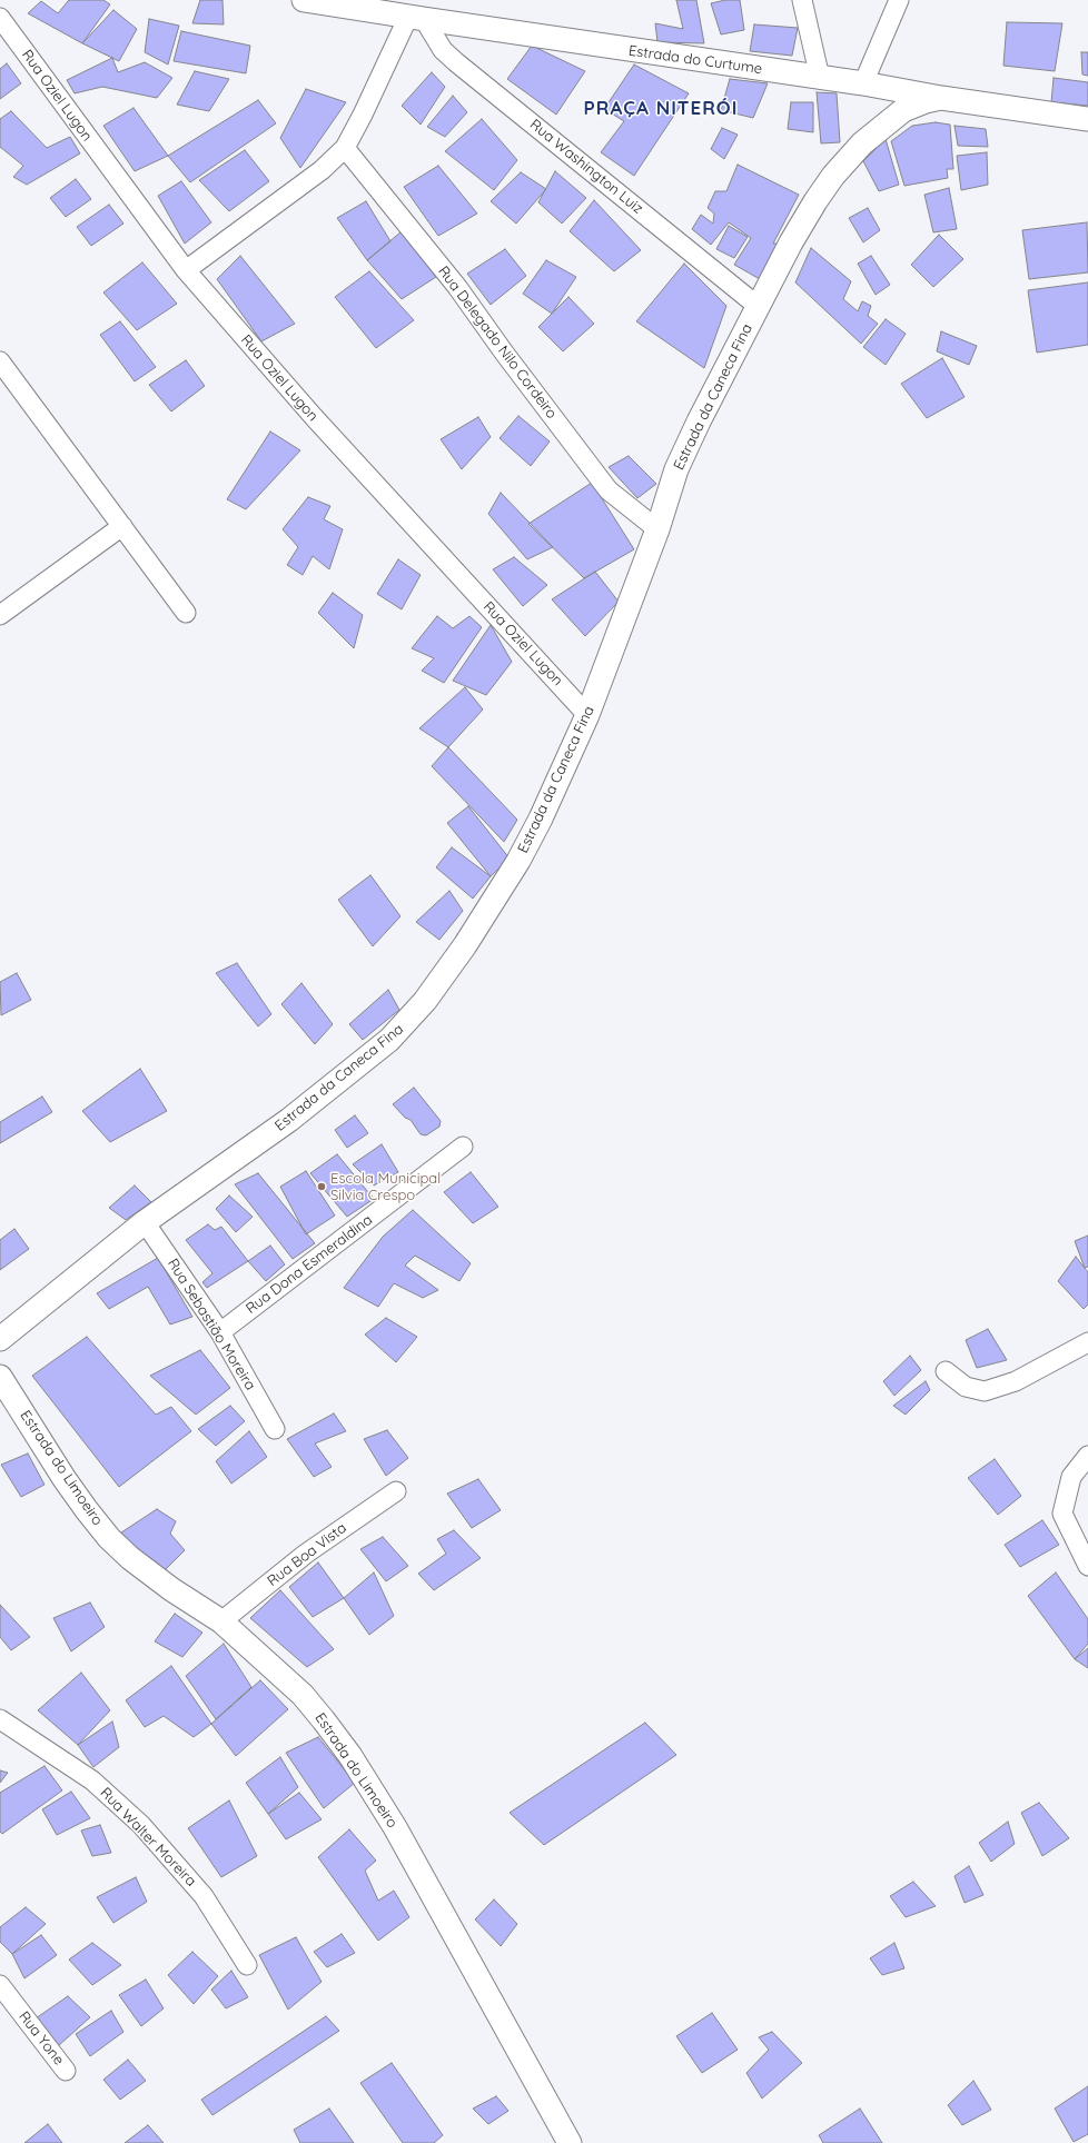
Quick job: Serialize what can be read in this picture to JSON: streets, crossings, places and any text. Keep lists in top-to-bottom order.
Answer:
{
  "streets": {
    "street": [
      "Estrada do Curtume",
      "Rua Oziel Lugon",
      "Rua Washington Luiz",
      "Rua Delegado Nilo Cordeiro",
      "Estrada da Caneca Fina",
      "Rua Dona Esmeraldina",
      "Rua Sebastião Moreira",
      "Estrada do Limoeiro",
      "Rua Boa Vista",
      "Rua Walter Moreira",
      "Rua Yone"
    ]
  },
  "crossings": [
    ["Estrada do Curtume", "Rua Washington Luiz"],
    ["Estrada do Curtume", "Estrada da Caneca Fina"],
    ["Rua Oziel Lugon", "Estrada da Caneca Fina"],
    ["Rua Washington Luiz", "Estrada da Caneca Fina"],
    ["Rua Delegado Nilo Cordeiro", "Estrada da Caneca Fina"],
    ["Estrada da Caneca Fina", "Rua Sebastião Moreira"],
    ["Rua Dona Esmeraldina", "Rua Sebastião Moreira"],
    ["Estrada do Limoeiro", "Rua Boa Vista"]
  ],
  "districts": ["PRAÇA NITERÓI"],
  "places": ["Escola Municipal Silvia Crespo"]
}
